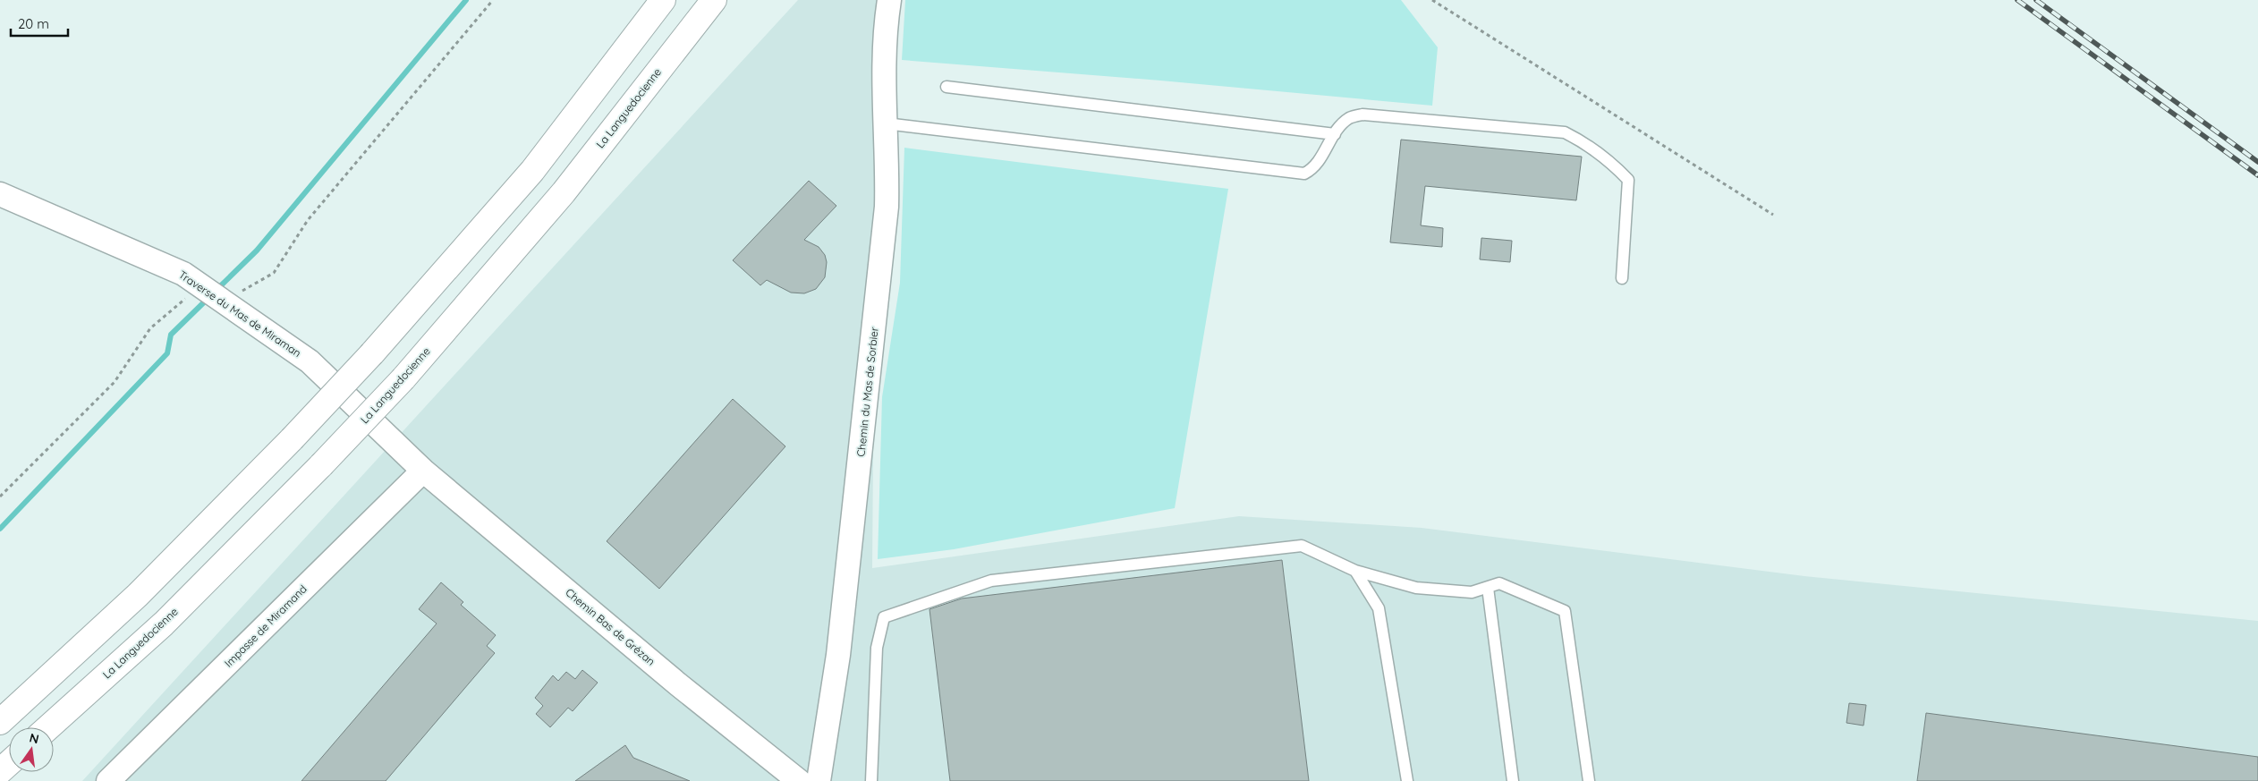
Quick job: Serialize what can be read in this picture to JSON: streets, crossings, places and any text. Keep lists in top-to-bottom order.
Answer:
{
  "streets": {
    "highway": ["La Languedocienne"],
    "street": [
      "Traverse du Mas de Miraman",
      "Chemin du Mas de Sorbier",
      "Impasse de Miramand",
      "Chemin Bas de Grézan"
    ]
  },
  "crossings": [
    ["Traverse du Mas de Miraman", "Impasse de Miramand"],
    ["Traverse du Mas de Miraman", "Chemin Bas de Grézan"],
    ["Impasse de Miramand", "Chemin Bas de Grézan"]
  ],
  "scale_bar": "20 m",
  "north": "top"
}
